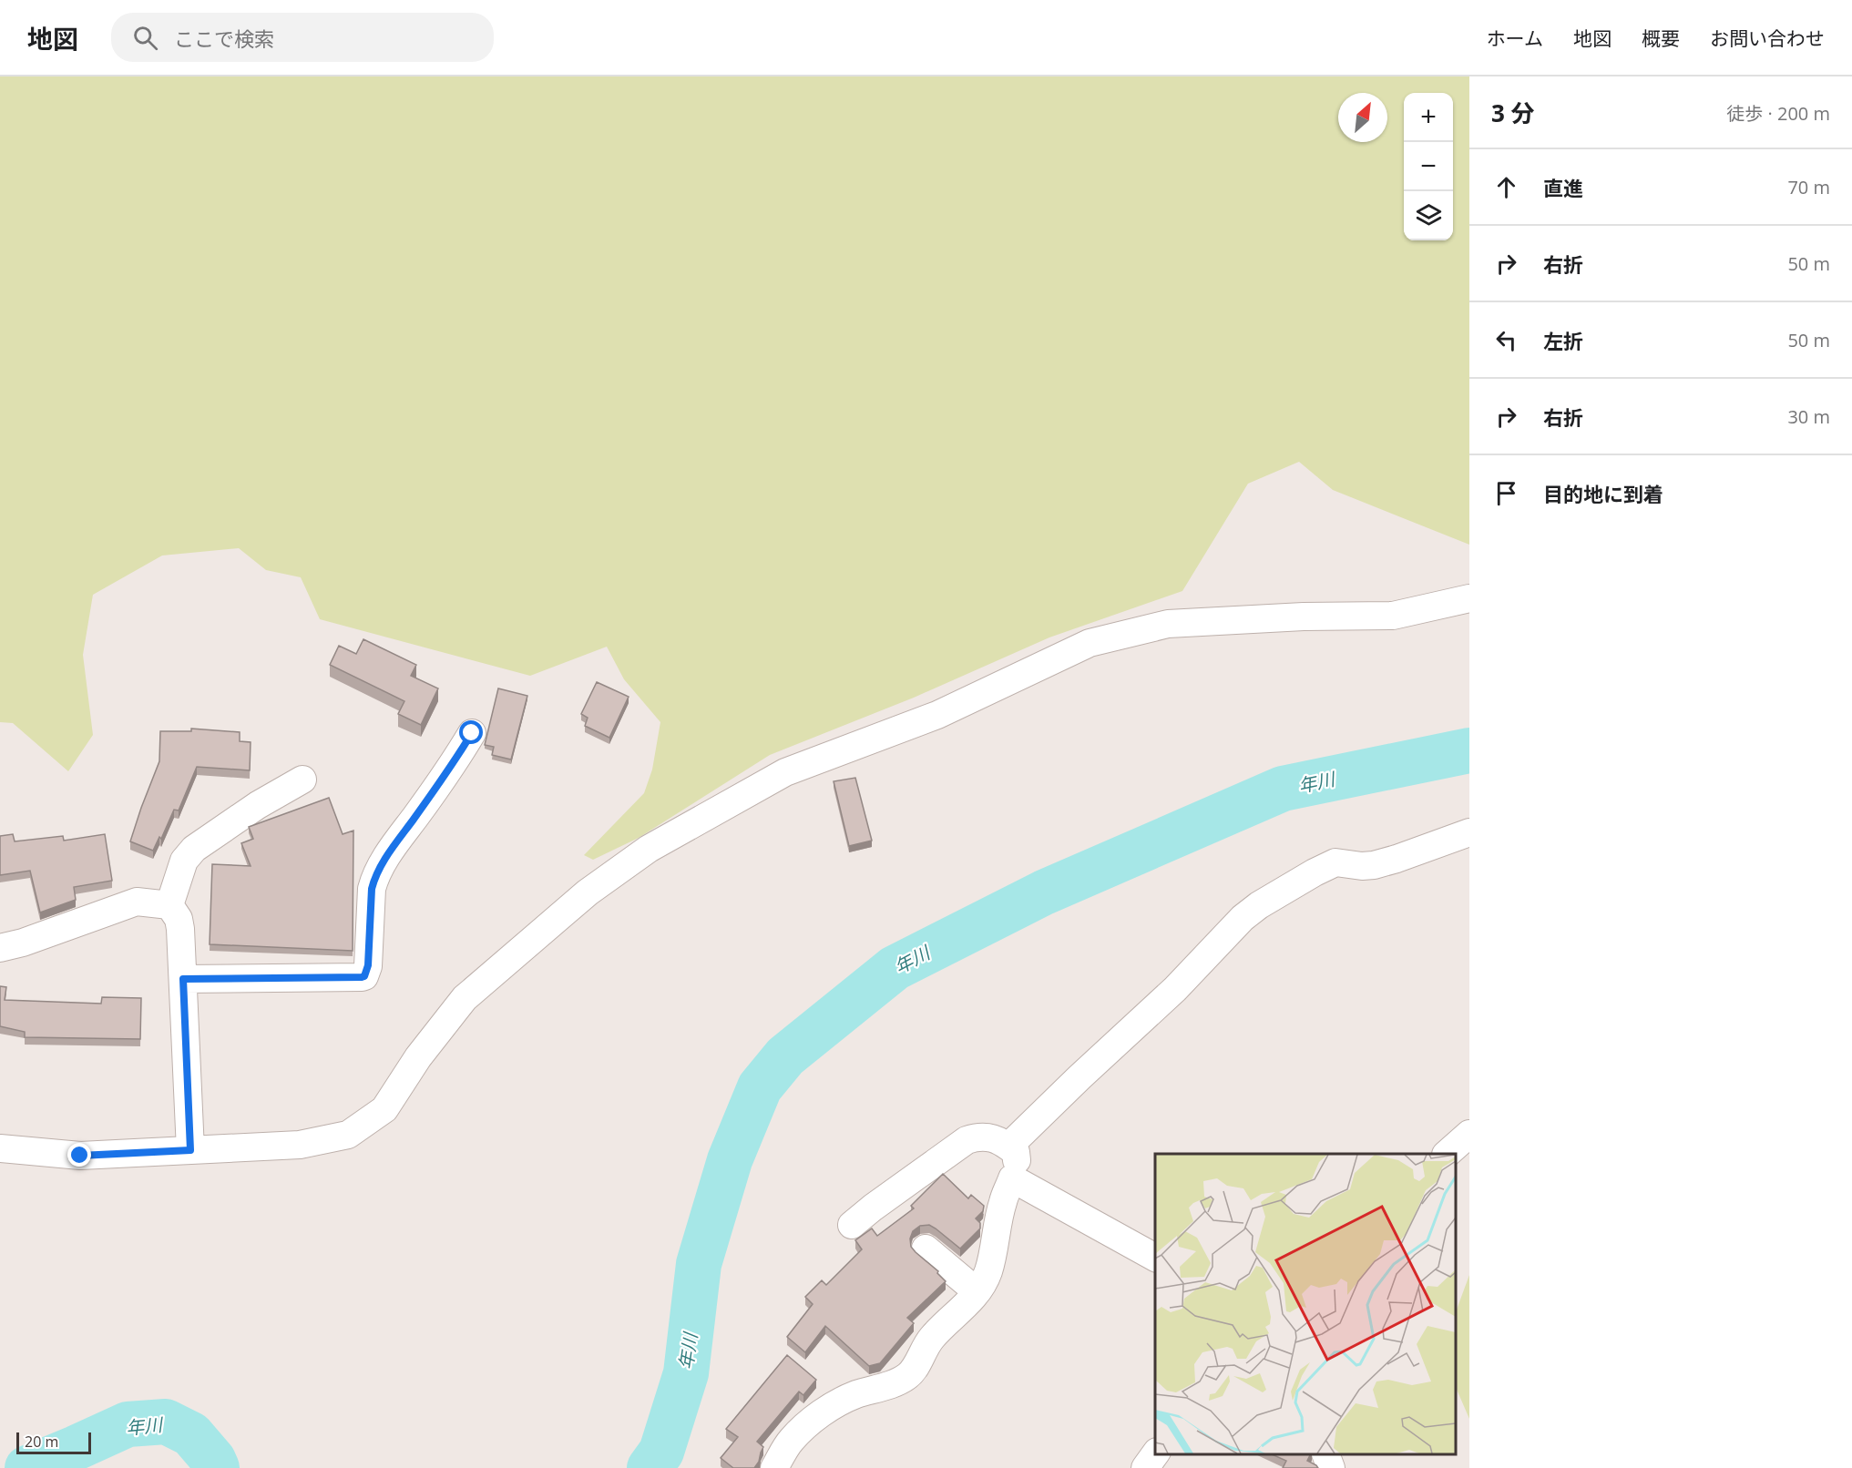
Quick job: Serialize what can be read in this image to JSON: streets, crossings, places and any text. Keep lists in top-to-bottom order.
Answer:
{
  "water": ["年川"],
  "scale_bar": "20 m",
  "north": "top right",
  "page": {
    "header": "地図",
    "search": "ここで検索",
    "nav": [
      "ホーム",
      "地図",
      "概要",
      "お問い合わせ"
    ],
    "heading": ["3 分", "徒歩 · 200 m"],
    "map_buttons": ["+", "−"],
    "list": [
      ["直進", "70 m"],
      ["右折", "50 m"],
      ["左折", "50 m"],
      ["右折", "30 m"],
      "目的地に到着"
    ],
    "scale": "20 m"
  }
}
